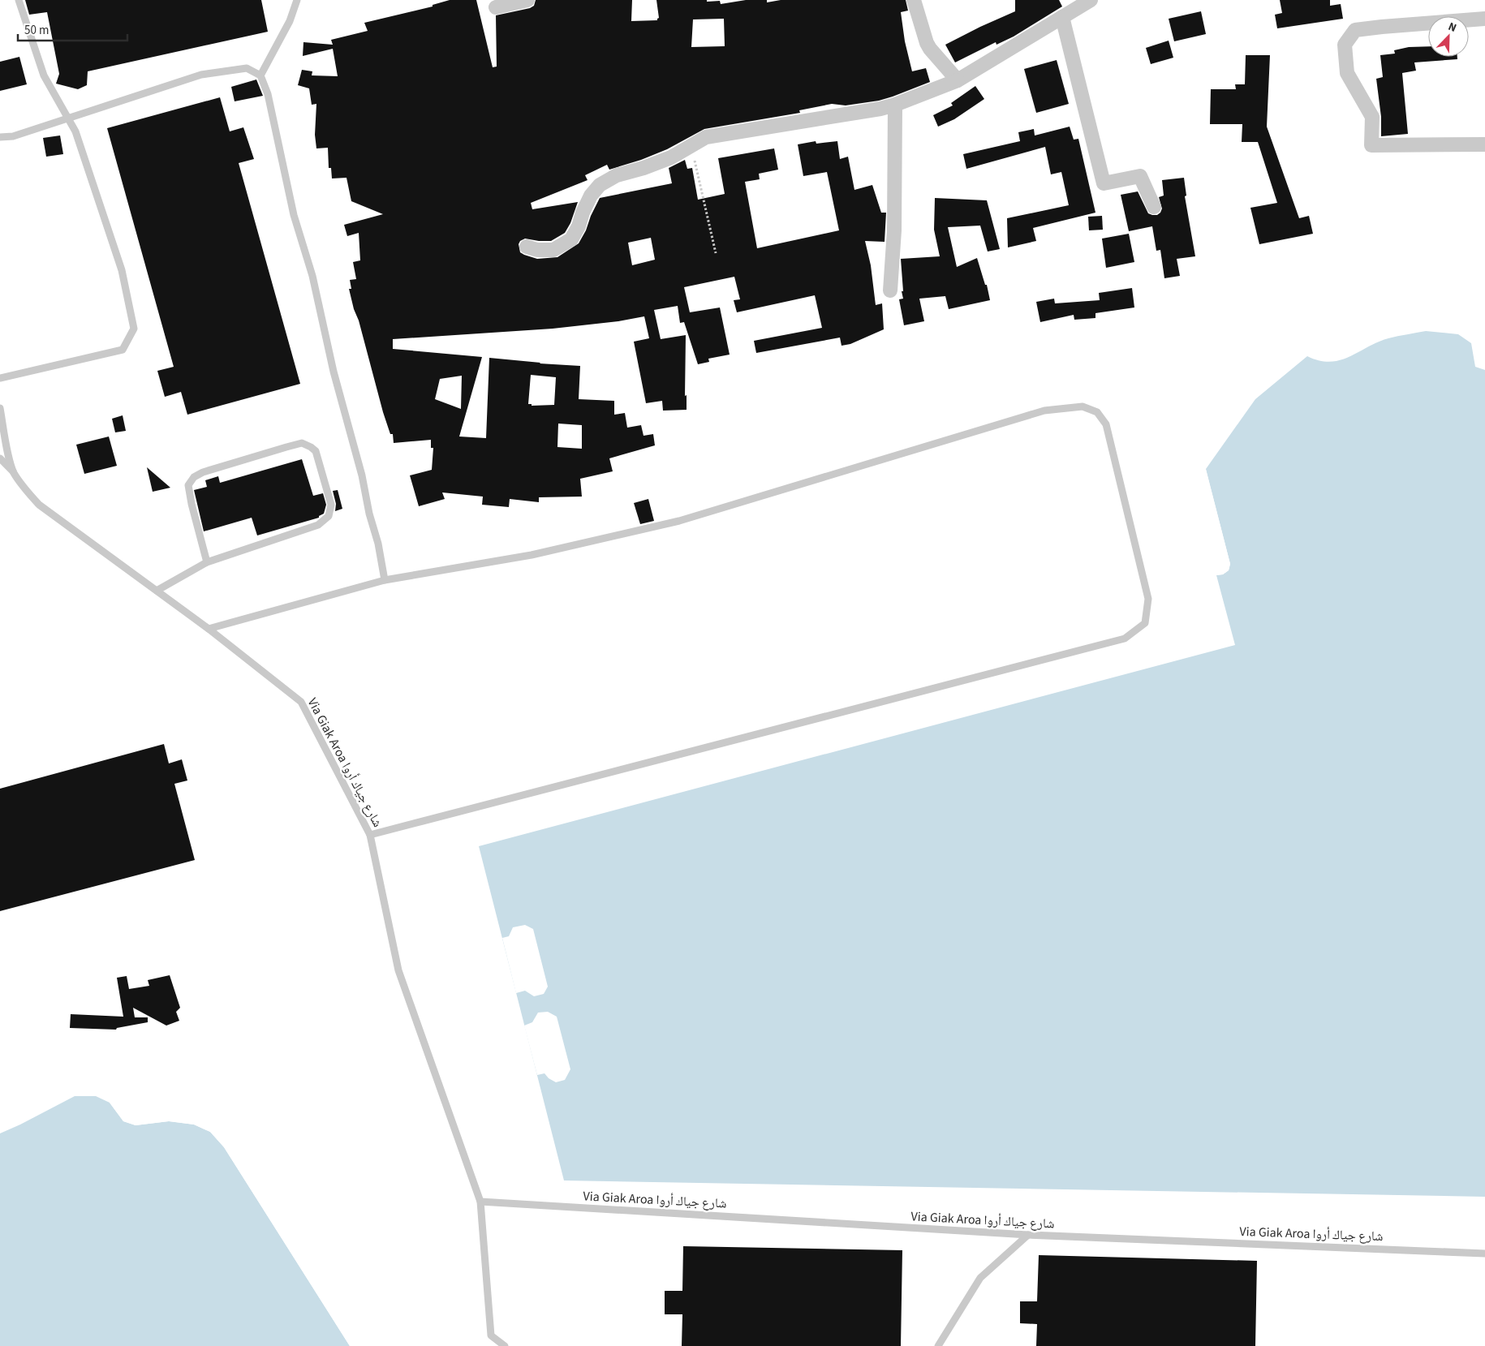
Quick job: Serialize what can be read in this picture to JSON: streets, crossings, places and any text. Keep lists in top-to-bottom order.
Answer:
{
  "streets": {
    "lane": ["Via Giak Aroa شارع جياك أروا"]
  },
  "scale_bar": "50 m",
  "north": "top right"
}
